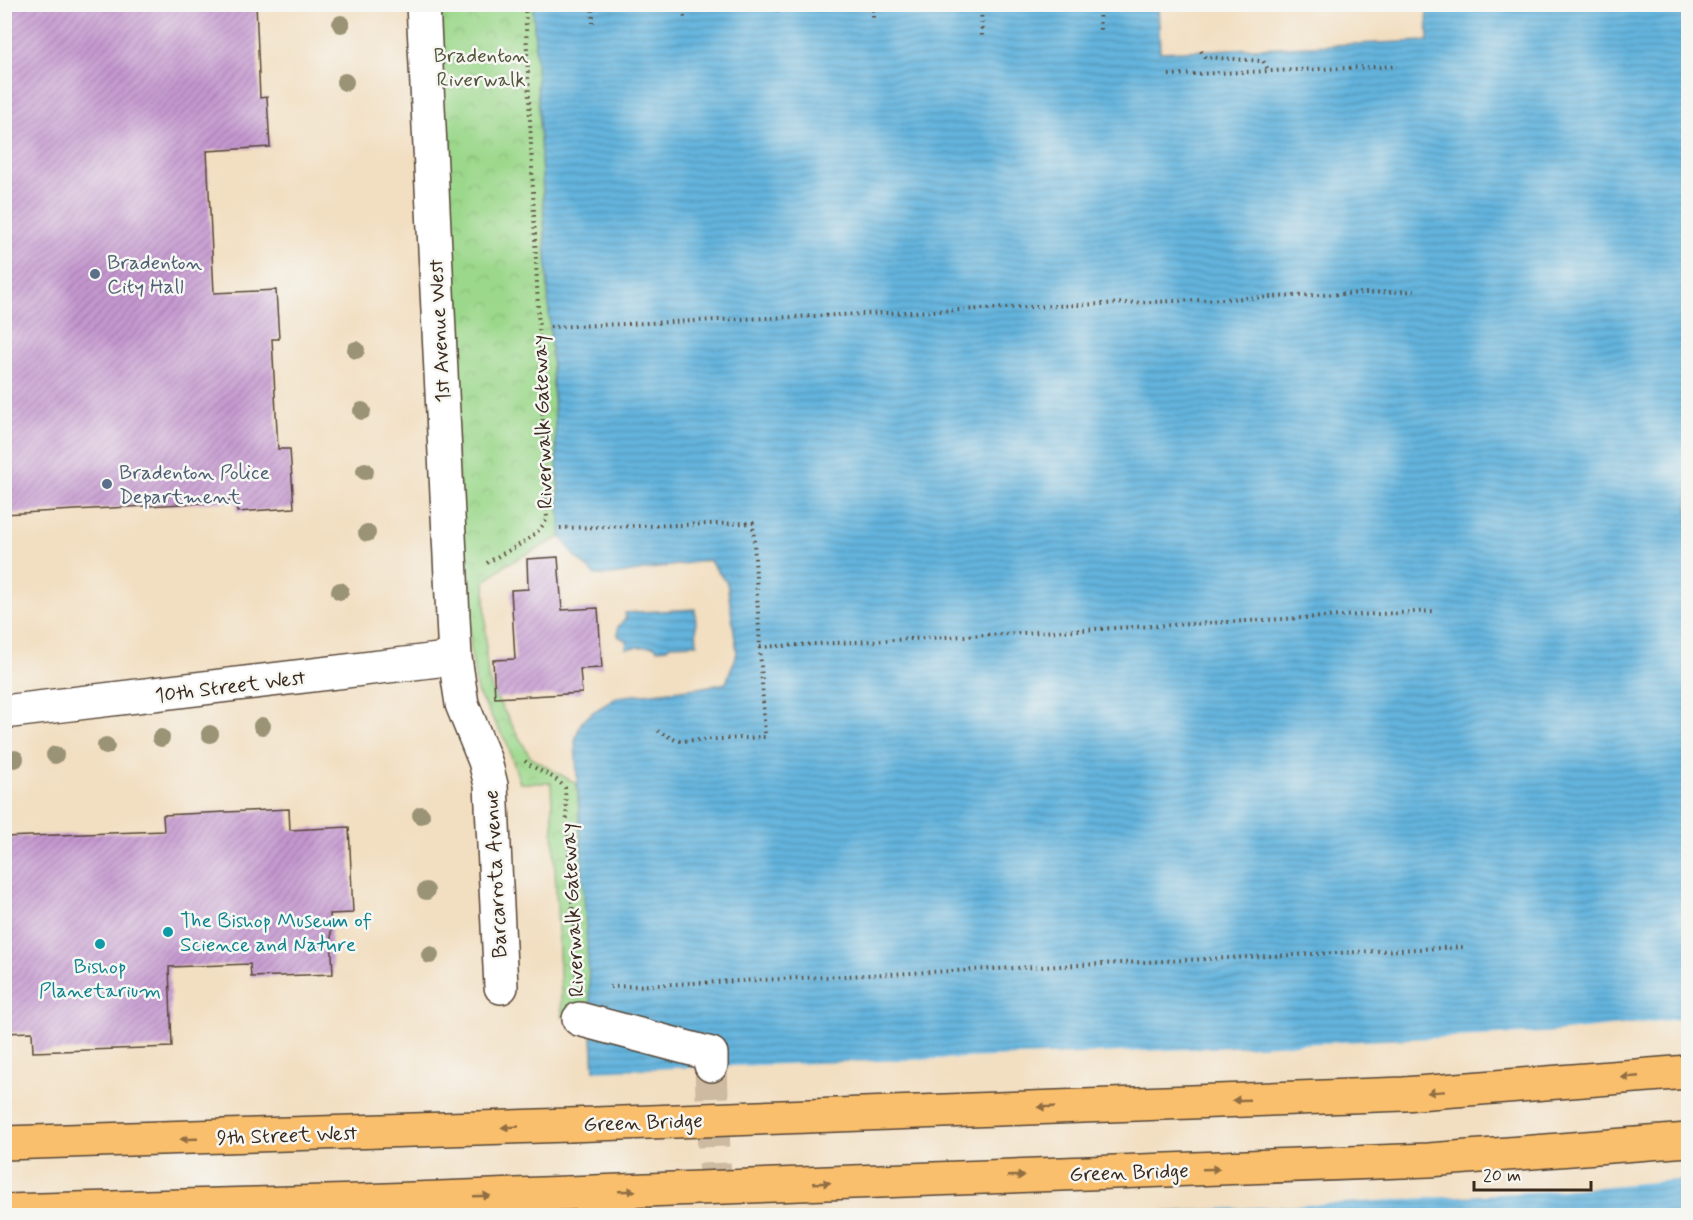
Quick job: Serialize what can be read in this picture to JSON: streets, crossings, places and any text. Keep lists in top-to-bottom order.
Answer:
{
  "streets": {
    "main road": ["Green Bridge", "9th Street West"],
    "street": [
      "1st Avenue West",
      "Riverwalk Gateway",
      "10th Street West",
      "Barcarrota Avenue"
    ]
  },
  "crossings": [
    ["1st Avenue West", "10th Street West"],
    ["1st Avenue West", "Barcarrota Avenue"],
    ["10th Street West", "Barcarrota Avenue"],
    ["Green Bridge", "9th Street West"]
  ],
  "one_way": ["9th Street West"],
  "parks": ["Bradenton Riverwalk"],
  "places": [
    "Bradenton City Hall",
    "Bradenton Police Department",
    "The Bishop Museum of Science and Nature",
    "Bishop Planetarium"
  ],
  "scale_bar": "20 m"
}
